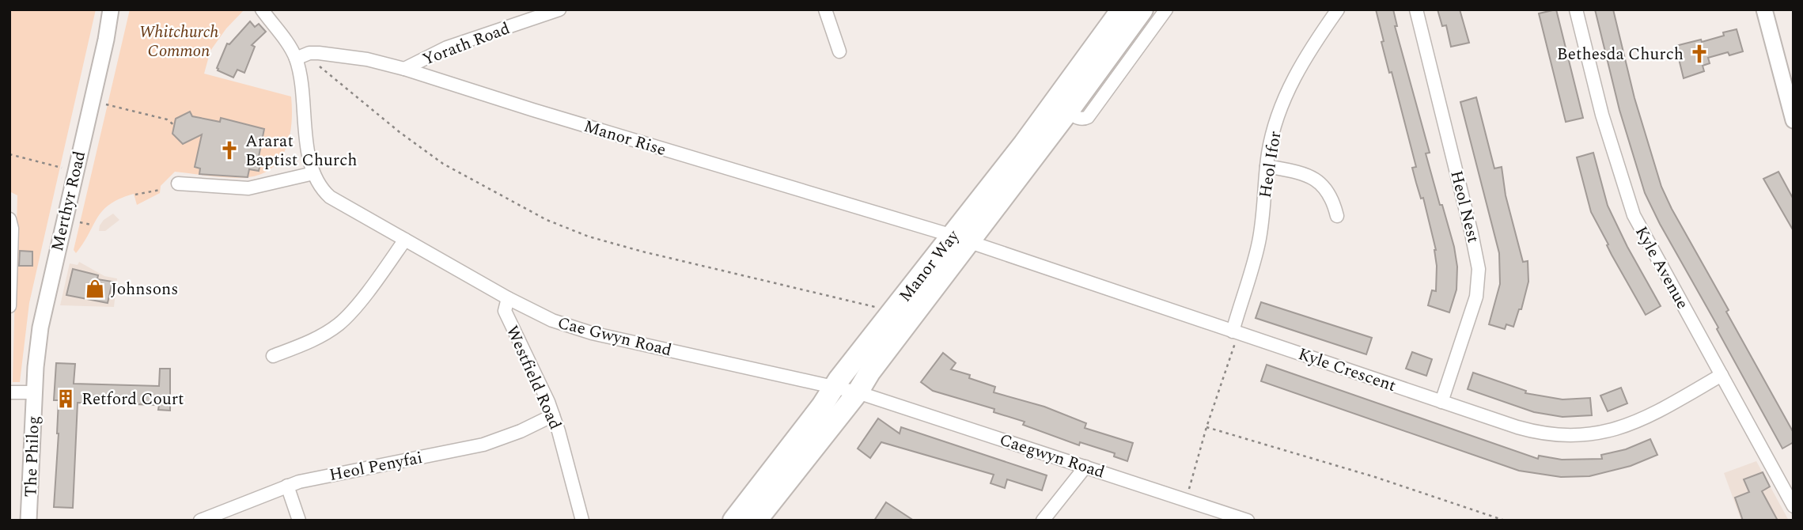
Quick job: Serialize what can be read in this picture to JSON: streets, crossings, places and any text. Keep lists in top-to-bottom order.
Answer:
{
  "streets": {
    "highway": ["Manor Way"],
    "street": [
      "Yorath Road",
      "Manor Rise",
      "Heol Ifor",
      "Merthyr Road",
      "Heol Nest",
      "Kyle Avenue",
      "Cae Gwyn Road",
      "Kyle Crescent",
      "Westfield Road",
      "Caegwyn Road",
      "The Philog",
      "Heol Penyfai"
    ]
  },
  "crossings": [
    ["Yorath Road", "Manor Rise"],
    ["Manor Rise", "Manor Way"],
    ["Manor Rise", "Cae Gwyn Road"],
    ["Manor Rise", "Kyle Crescent"],
    ["Heol Ifor", "Kyle Crescent"],
    ["Merthyr Road", "The Philog"],
    ["Heol Nest", "Kyle Crescent"],
    ["Manor Way", "Cae Gwyn Road"],
    ["Manor Way", "Kyle Crescent"],
    ["Manor Way", "Caegwyn Road"],
    ["Kyle Avenue", "Kyle Crescent"],
    ["Cae Gwyn Road", "Westfield Road"],
    ["Cae Gwyn Road", "Caegwyn Road"],
    ["Westfield Road", "Heol Penyfai"]
  ],
  "parks": ["Whitchurch Common"],
  "places": {
    "church": ["Bethesda Church", "Ararat Baptist Church"],
    "shop": ["Johnsons"],
    "building": ["Retford Court"]
  }
}
